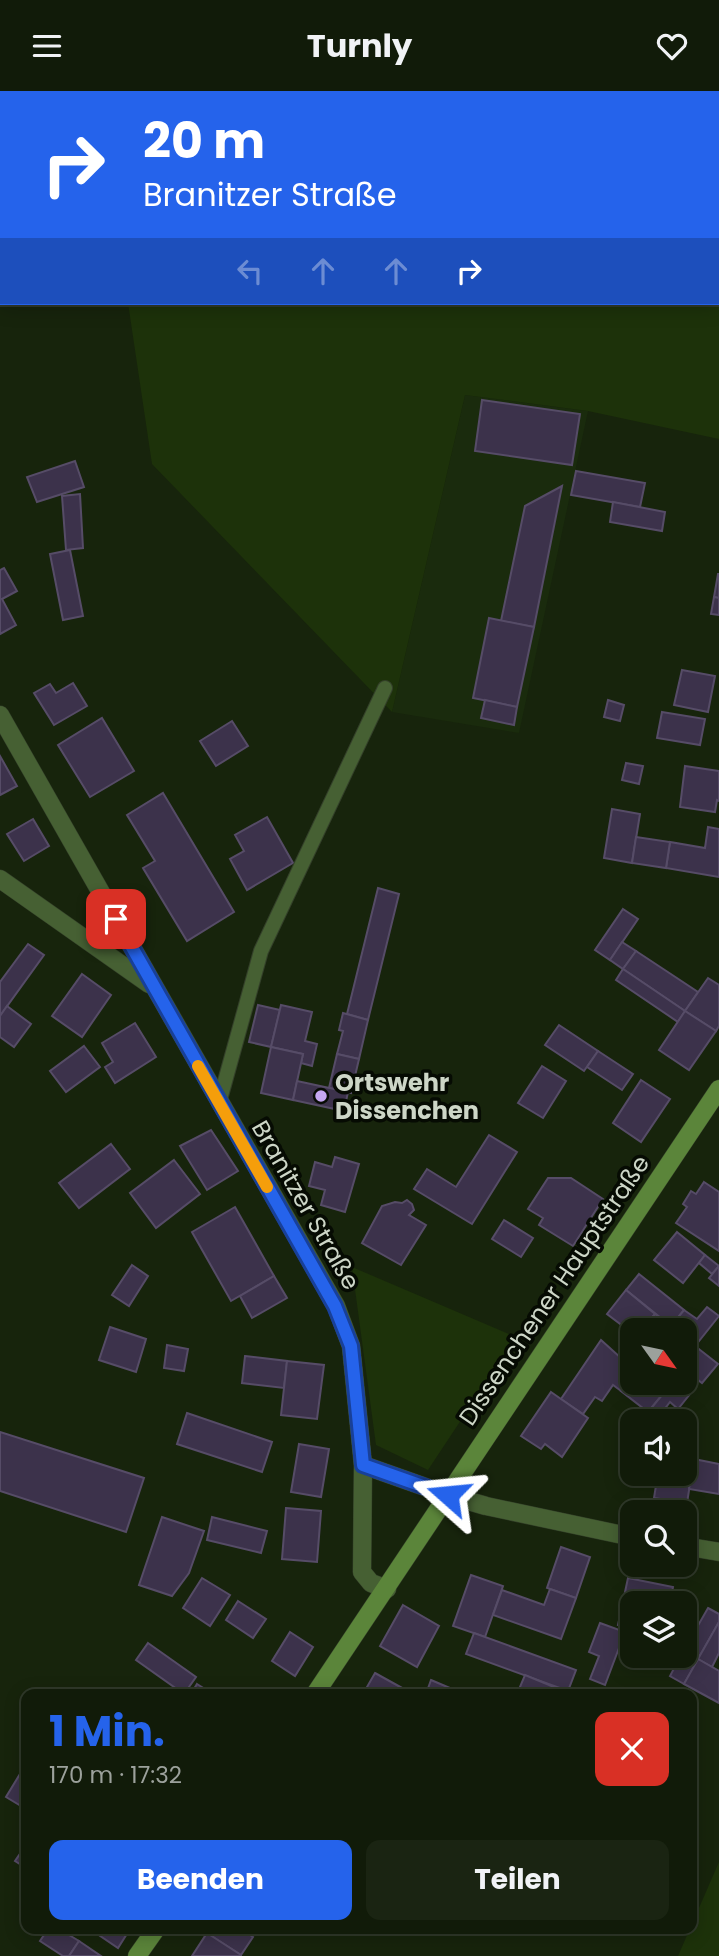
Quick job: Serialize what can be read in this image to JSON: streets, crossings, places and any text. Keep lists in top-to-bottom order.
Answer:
{
  "streets": {
    "main road": ["Dissenchener Hauptstraße"],
    "street": ["Branitzer Straße"]
  },
  "crossings": [
    ["Branitzer Straße", "Dissenchener Hauptstraße"]
  ],
  "places": ["Ortswehr Dissenchen"],
  "north": "bottom right",
  "page": {
    "header": "Turnly",
    "turn": ["20 m", "Branitzer Straße"],
    "heading": ["1 Min.", "170 m · 17:32"],
    "buttons": ["Beenden", "Teilen"]
  }
}
